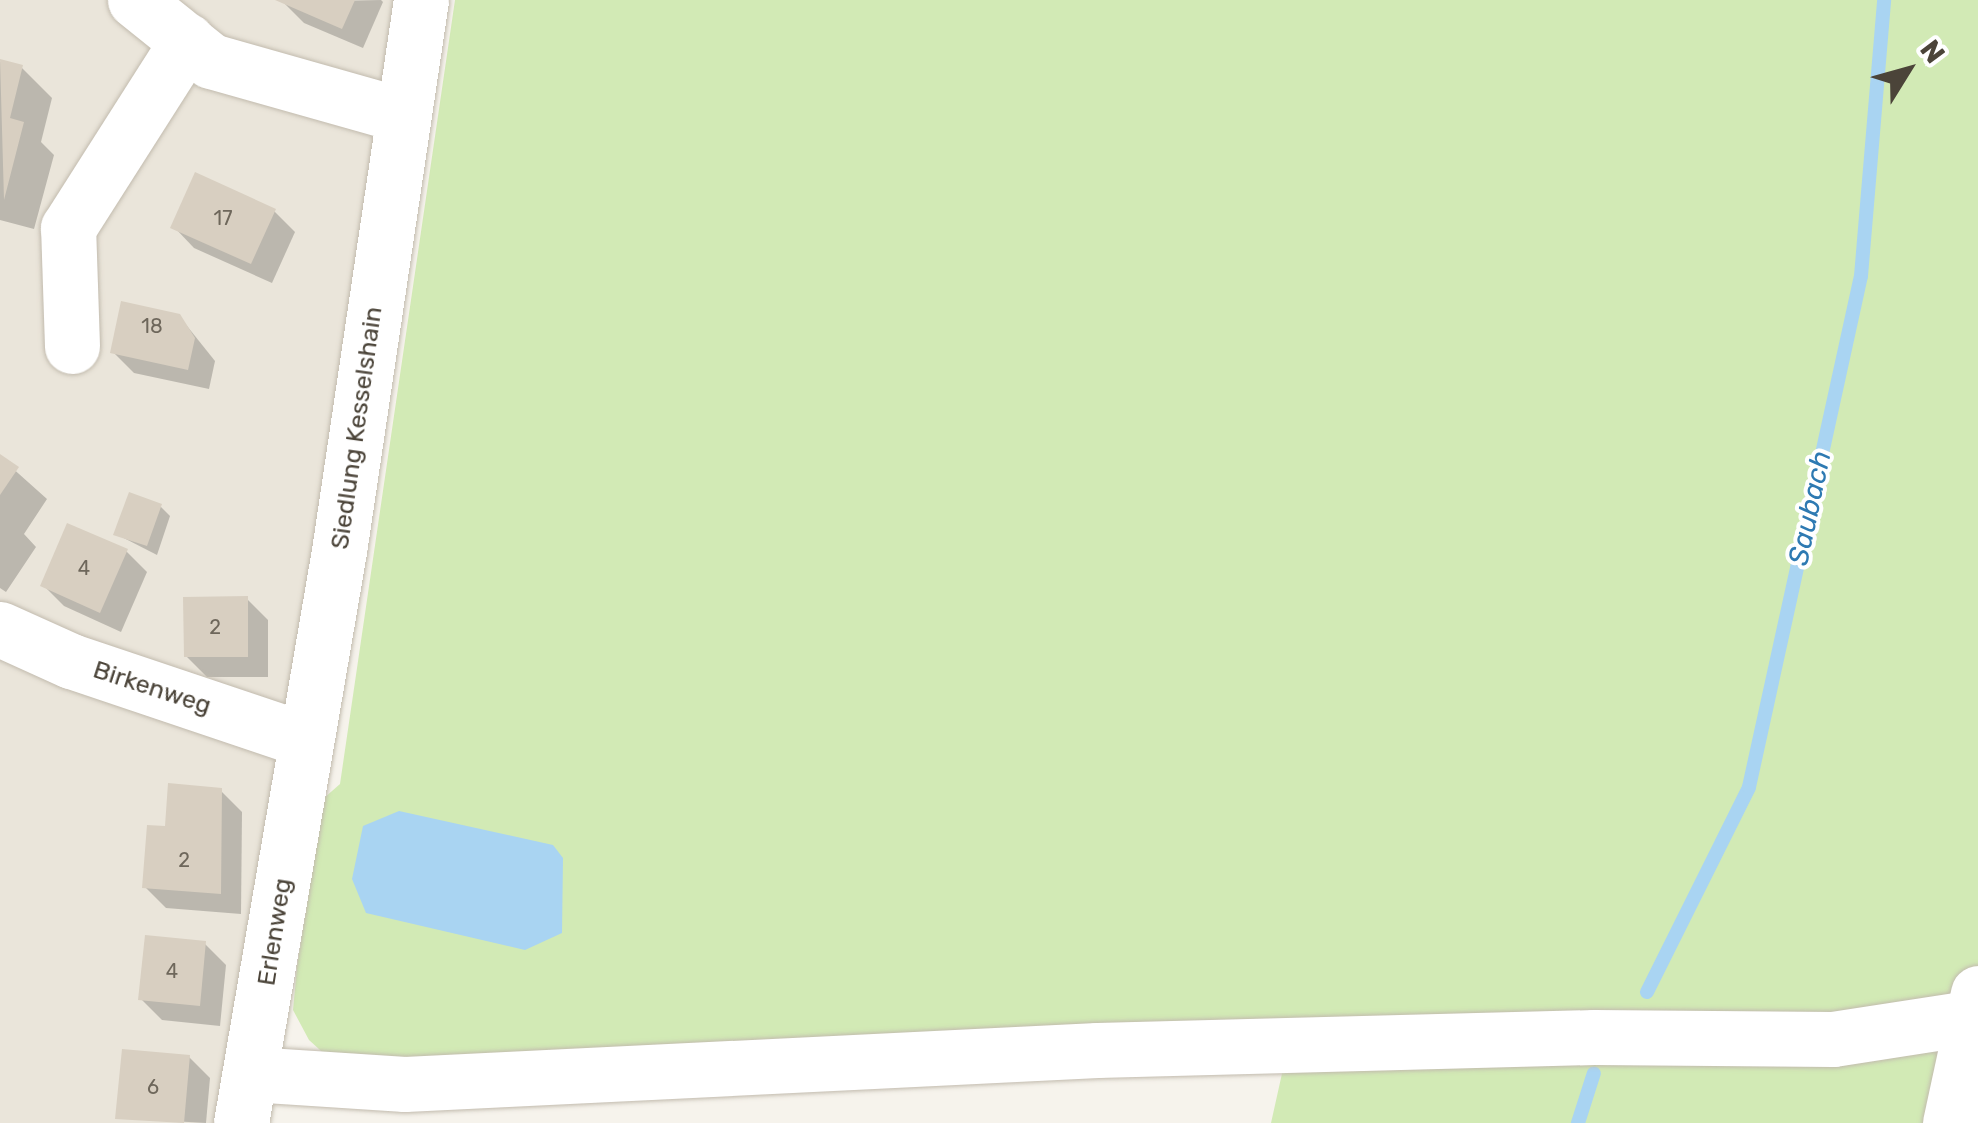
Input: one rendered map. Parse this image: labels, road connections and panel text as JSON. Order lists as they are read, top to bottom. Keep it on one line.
{"streets":{"street":["Siedlung Kesselshain","Birkenweg","Erlenweg"]},"crossings":[["Siedlung Kesselshain","Birkenweg"],["Siedlung Kesselshain","Erlenweg"],["Birkenweg","Erlenweg"]],"water":["Saubach"],"house_numbers":["17","18","4","2","2","4","6"],"north":"top right"}
